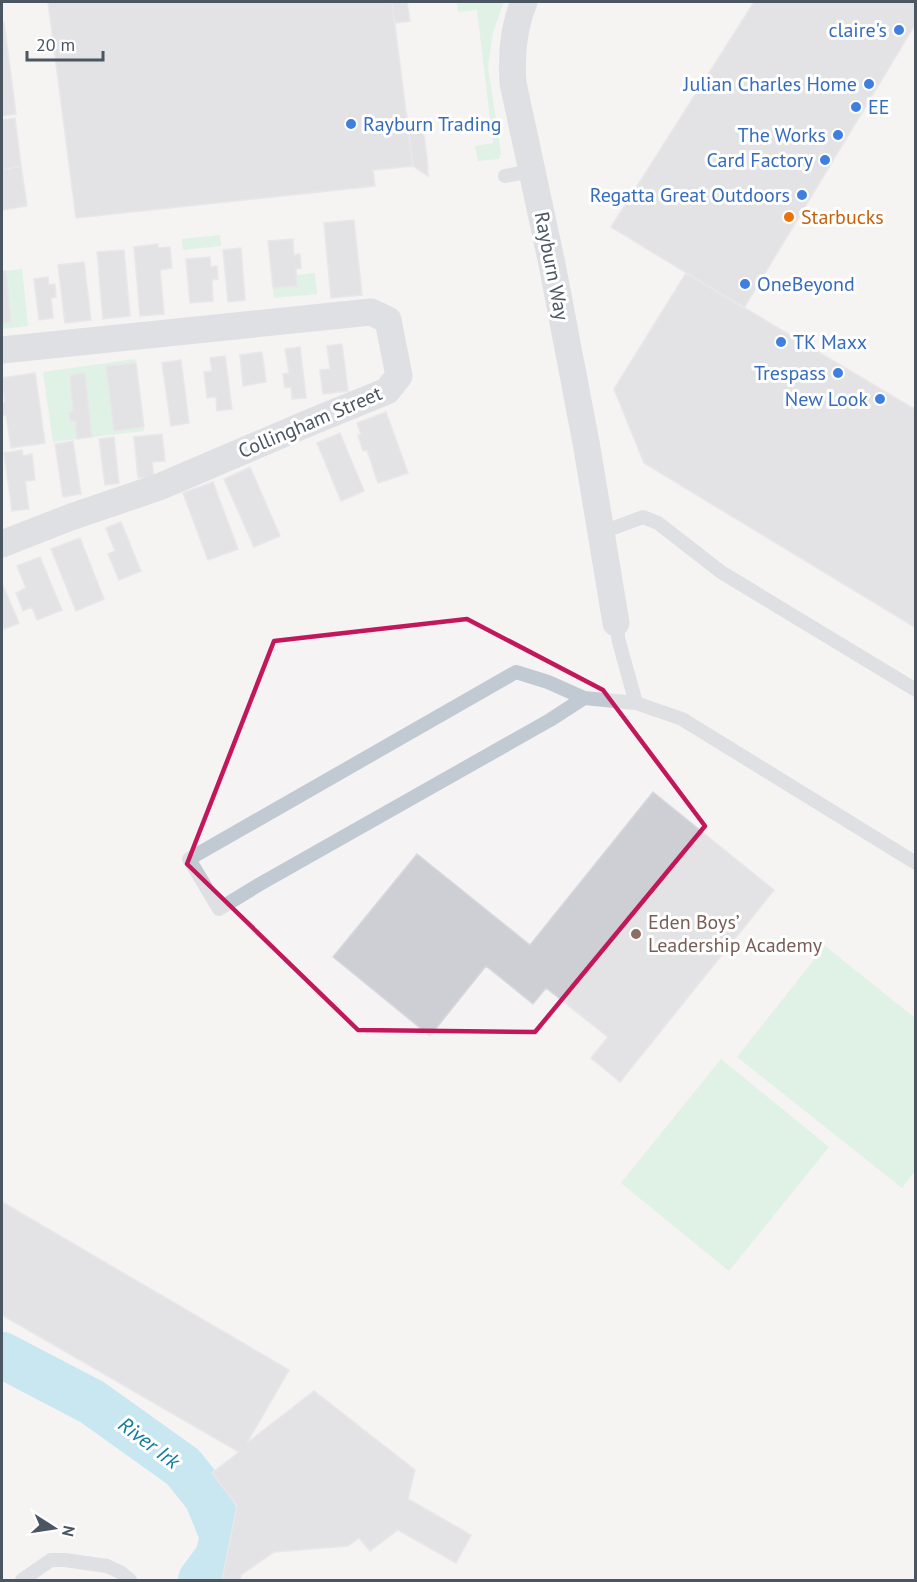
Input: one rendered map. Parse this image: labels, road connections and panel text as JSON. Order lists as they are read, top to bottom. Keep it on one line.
{"streets":{"street":["Rayburn Way","Collingham Street"]},"water":["River Irk"],"places":["claire's","Julian Charles Home","EE","Rayburn Trading","The Works","Card Factory","Regatta Great Outdoors","Starbucks","OneBeyond","TK Maxx","Trespass","New Look","Eden Boys’ Leadership Academy"],"scale_bar":"20 m","north":"right"}
